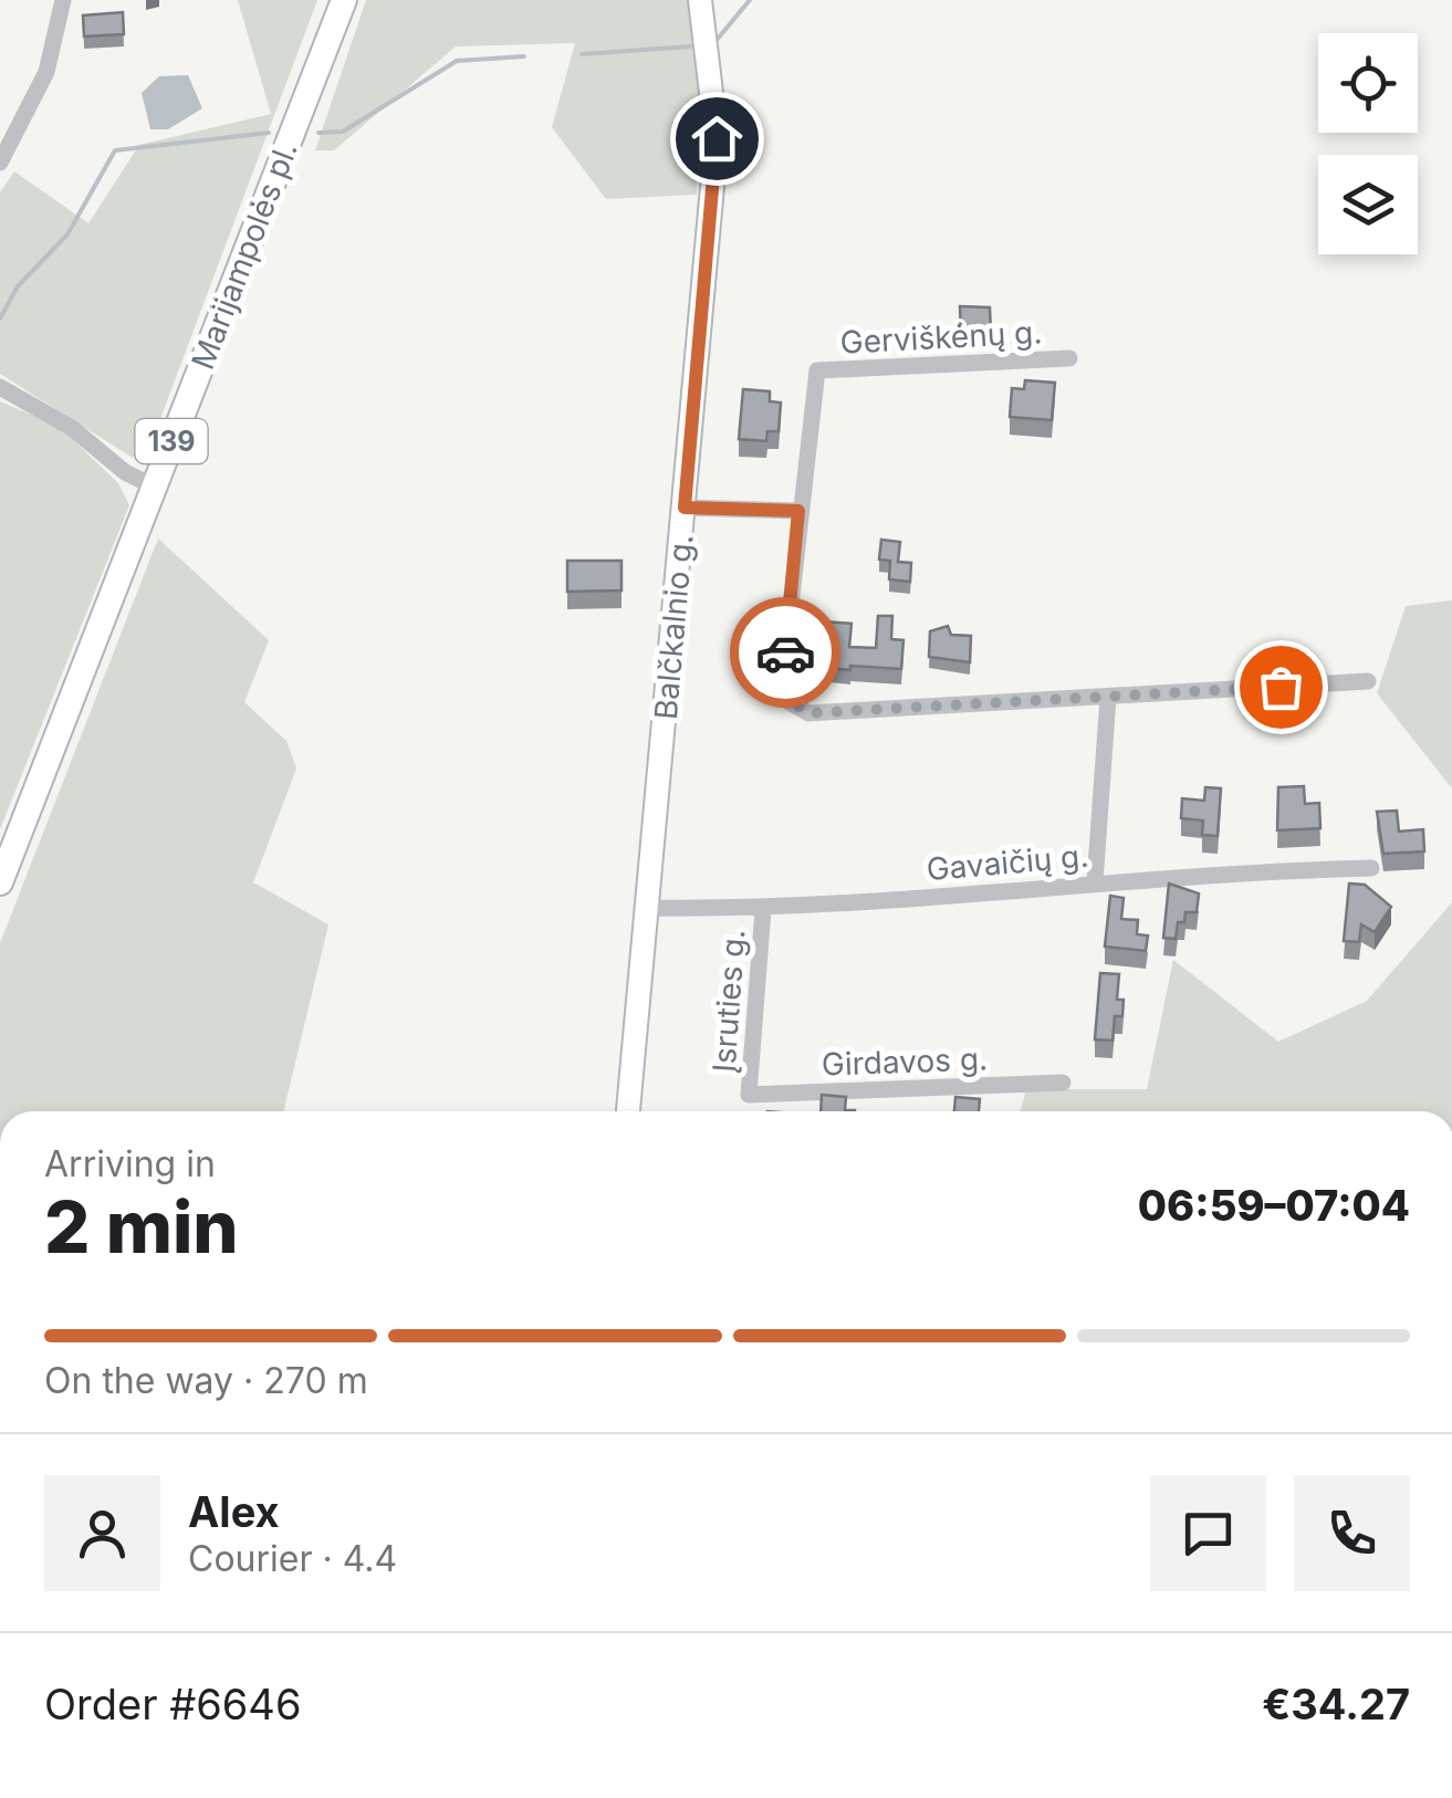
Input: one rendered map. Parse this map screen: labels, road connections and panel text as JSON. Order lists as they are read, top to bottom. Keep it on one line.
{"streets":{"main road":["Marijampolės pl.","139"],"street":["Gerviškėnų g.","Balčkalnio g.","Gavaičių g.","Įsruties g.","Girdavos g."]},"crossings":[["Balčkalnio g.","Gavaičių g."],["Gavaičių g.","Įsruties g."],["Įsruties g.","Girdavos g."]],"page":{"heading":["2 min","Arriving in","06:59–07:04"],"panel":["Alex","Courier · 4.4","Order #6646","€34.27"],"bar":"On the way · 270 m"}}
